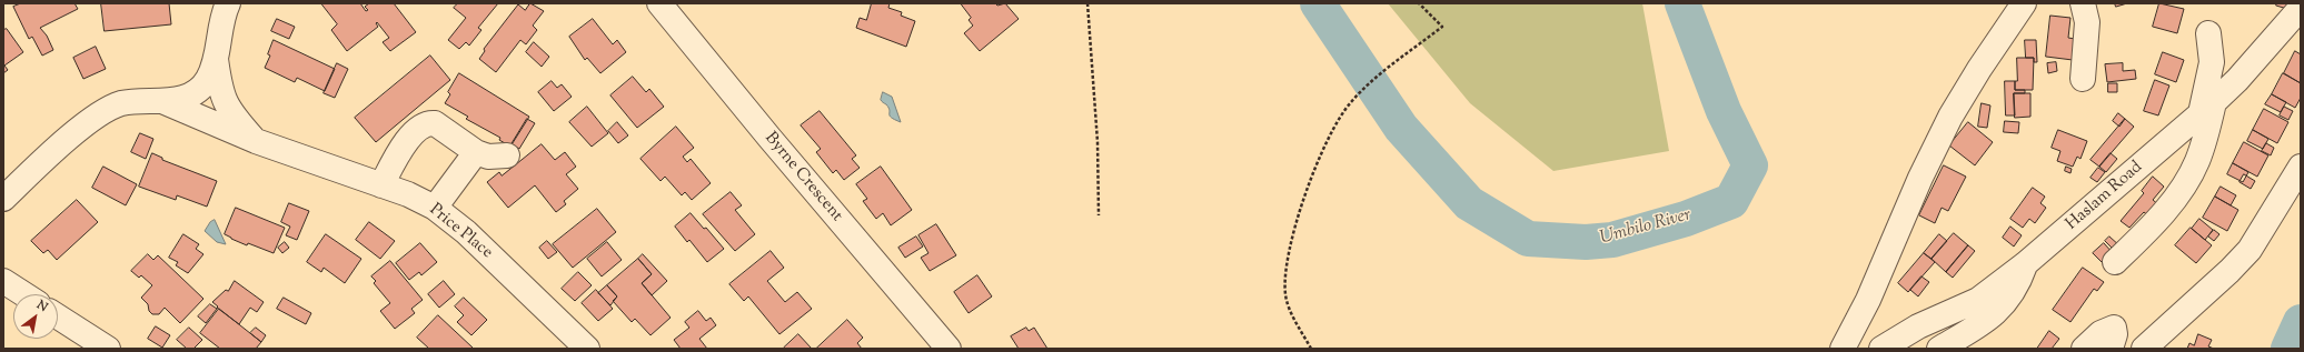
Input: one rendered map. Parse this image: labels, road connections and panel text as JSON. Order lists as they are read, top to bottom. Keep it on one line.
{"streets":{"street":["Byrne Crescent","Haslam Road","Price Place"]},"water":["Umbilo River"],"north":"top right"}
